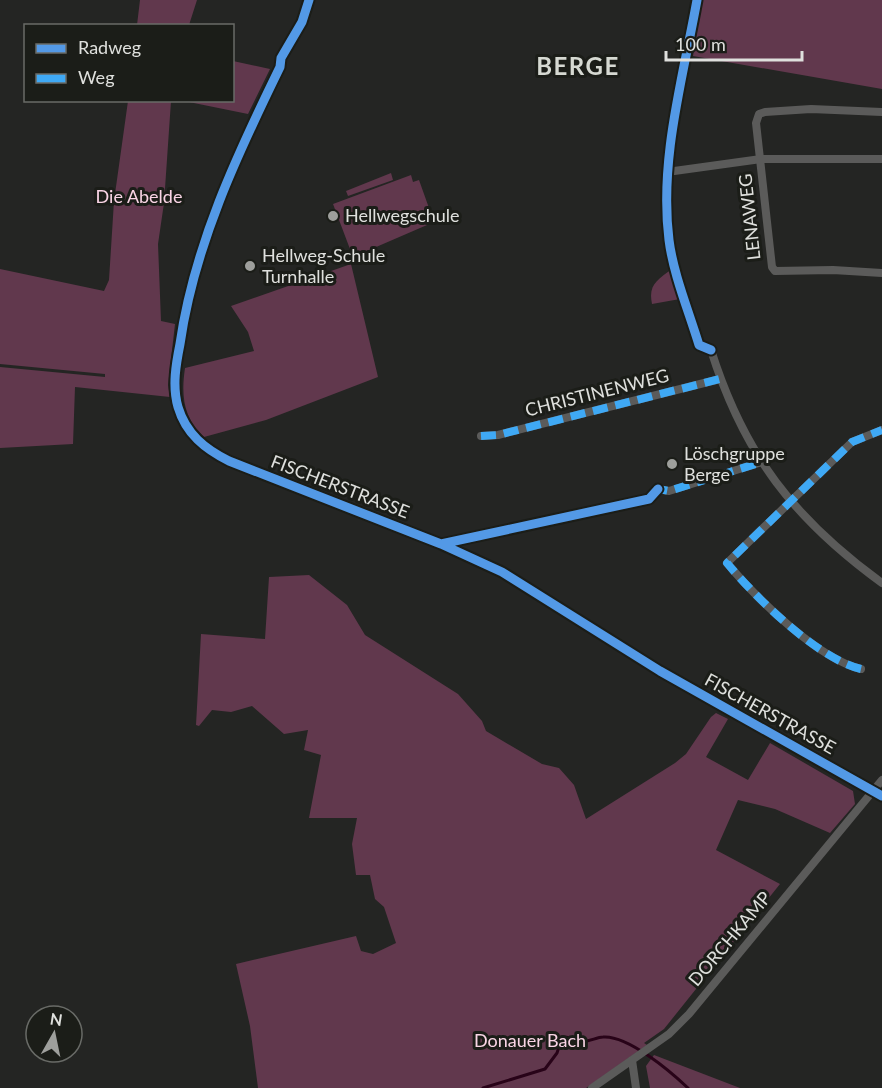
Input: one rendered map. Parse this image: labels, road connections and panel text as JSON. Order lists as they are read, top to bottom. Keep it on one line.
{"streets":{"street":["LENAWEG","CHRISTINENWEG","FISCHERSTRASSE","DORCHKAMP"]},"crossings":[["FISCHERSTRASSE","DORCHKAMP"]],"districts":["BERGE"],"parks":["Die Abelde","Donauer Bach"],"places":["Hellwegschule","Hellweg-Schule Turnhalle","Löschgruppe Berge"],"legend":["Radweg","Weg"],"scale_bar":"100 m","north":"top"}
